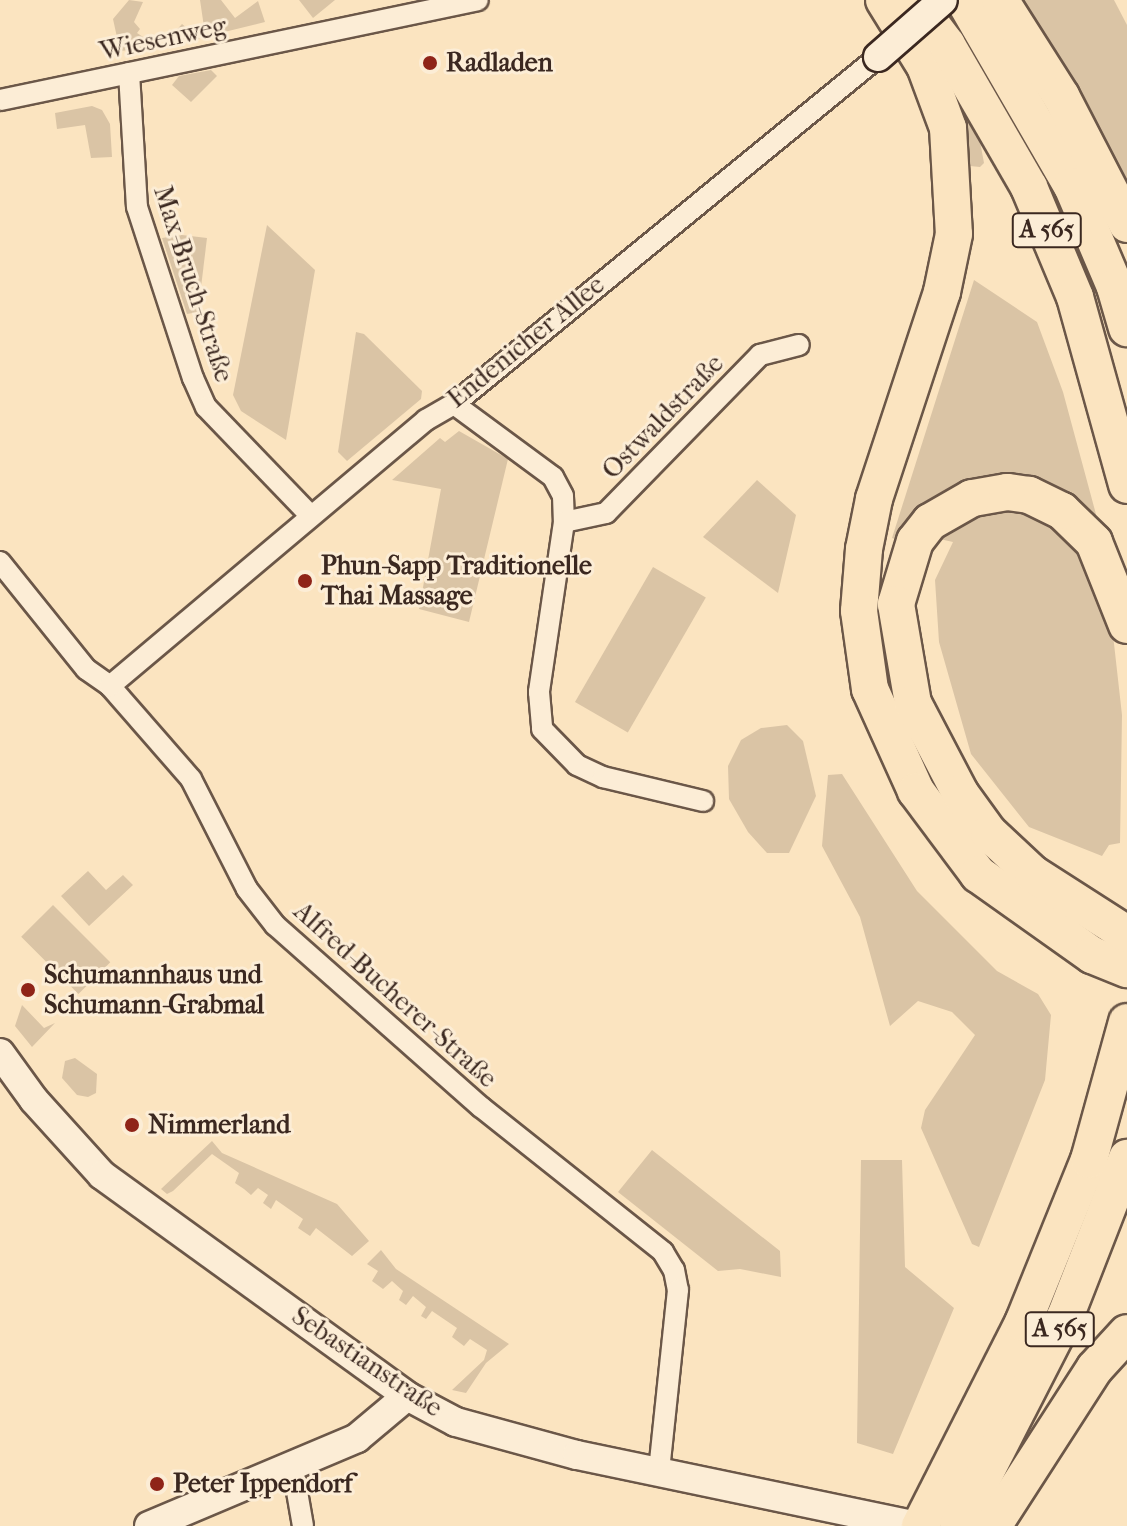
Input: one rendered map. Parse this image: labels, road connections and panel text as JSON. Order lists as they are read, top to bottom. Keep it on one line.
{"streets":{"highway":["A 565"],"street":["Wiesenweg","Max-Bruch-Straße","Endenicher Allee","Ostwaldstraße","Alfred-Bucherer-Straße","Sebastianstraße"]},"crossings":[["Wiesenweg","Max-Bruch-Straße"],["A 565","Sebastianstraße"],["Max-Bruch-Straße","Endenicher Allee"],["Endenicher Allee","Alfred-Bucherer-Straße"],["Alfred-Bucherer-Straße","Sebastianstraße"]],"places":["Radladen","Phun-Sapp Traditionelle Thai Massage","Schumannhaus und Schumann-Grabmal","Nimmerland","Peter Ippendorf"]}
